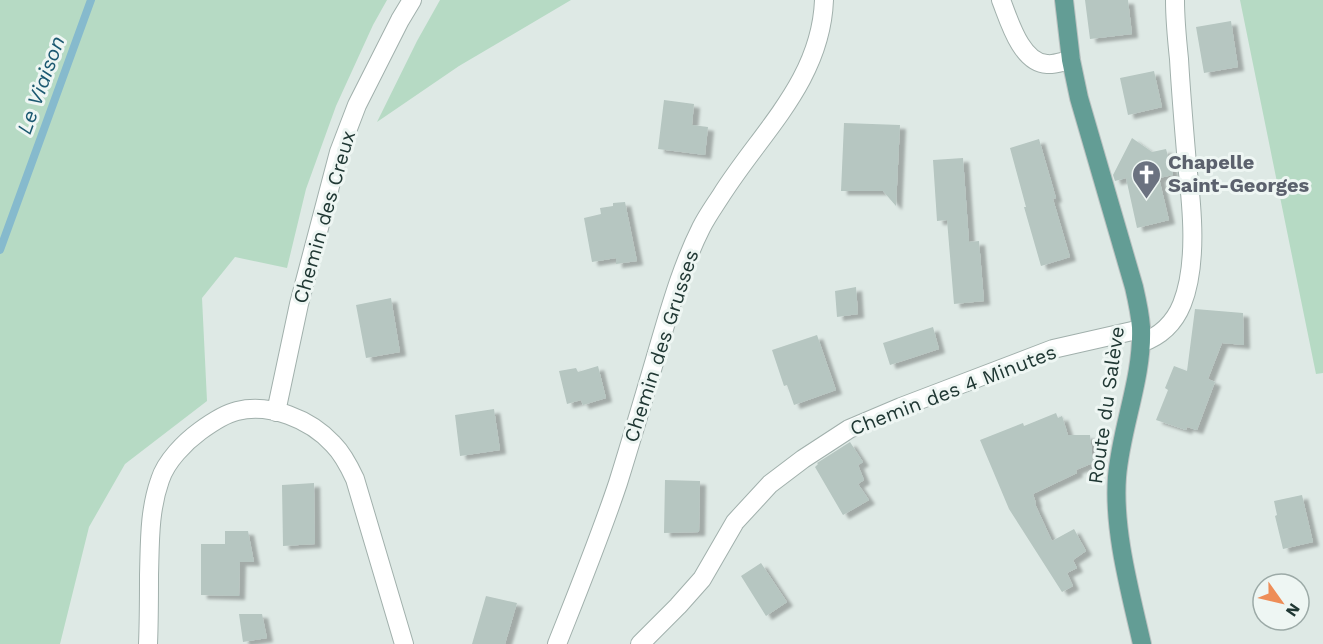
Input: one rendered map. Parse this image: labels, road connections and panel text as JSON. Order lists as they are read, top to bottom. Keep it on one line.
{"streets":{"main road":["Route du Salève"],"street":["Chemin des Creux","Chemin des Grusses","Chemin des 4 Minutes"]},"crossings":[["Chemin des 4 Minutes","Route du Salève"]],"water":["Le Viaison"],"places":{"church":["Chapelle Saint-Georges"]},"north":"bottom right"}
